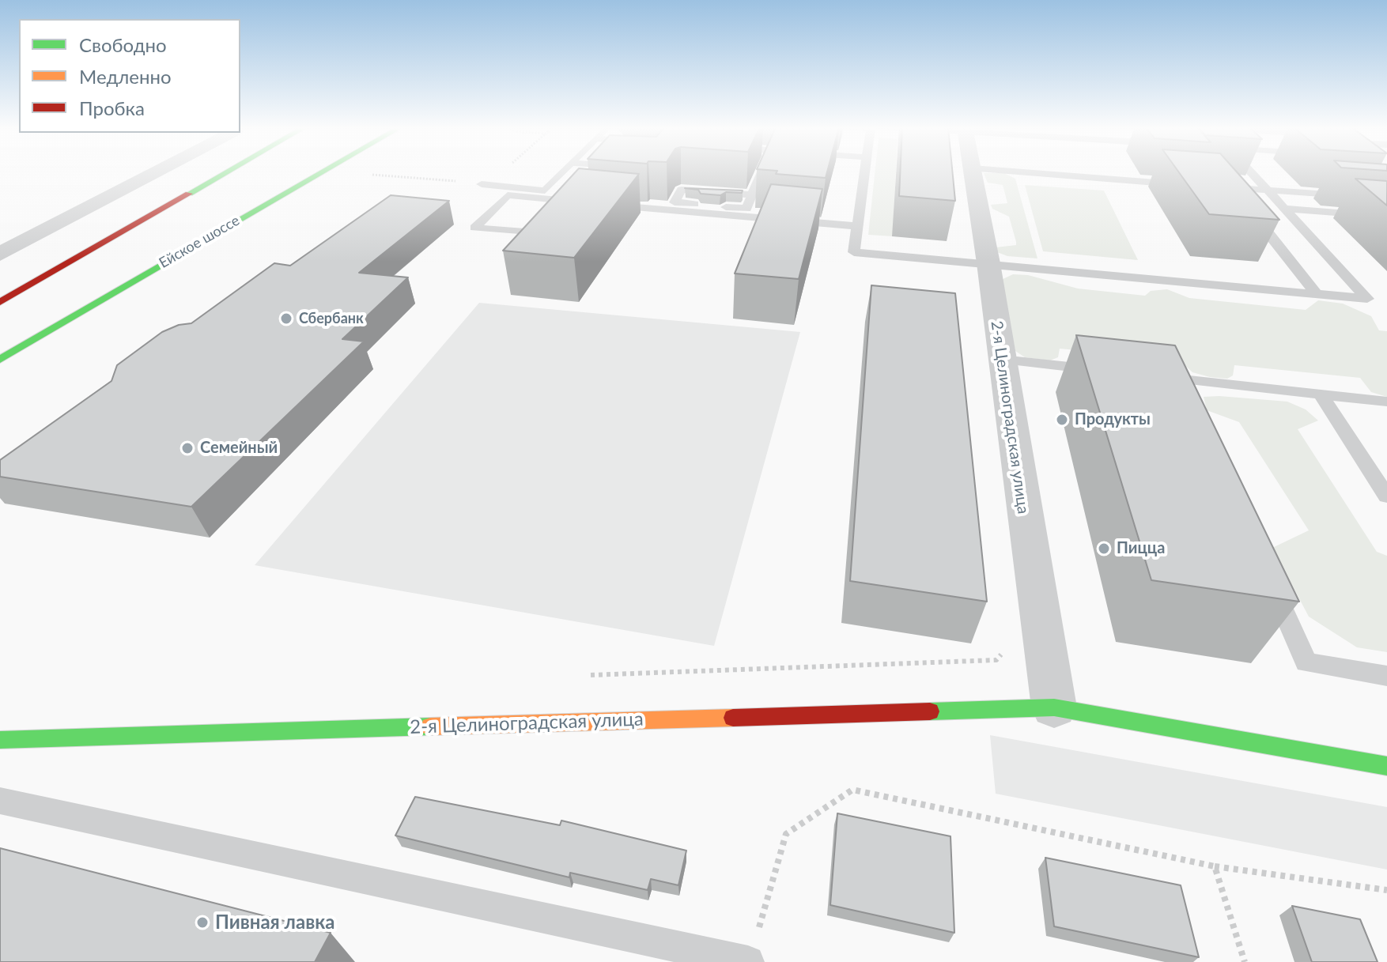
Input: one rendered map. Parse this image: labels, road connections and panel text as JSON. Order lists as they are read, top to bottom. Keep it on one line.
{"streets":{"main road":["Ейское шоссе","2-я Целиноградская улица"]},"places":["Сбербанк","Продукты","Семейный","Пицца","Пивная лавка"],"legend":["Свободно","Медленно","Пробка"]}
